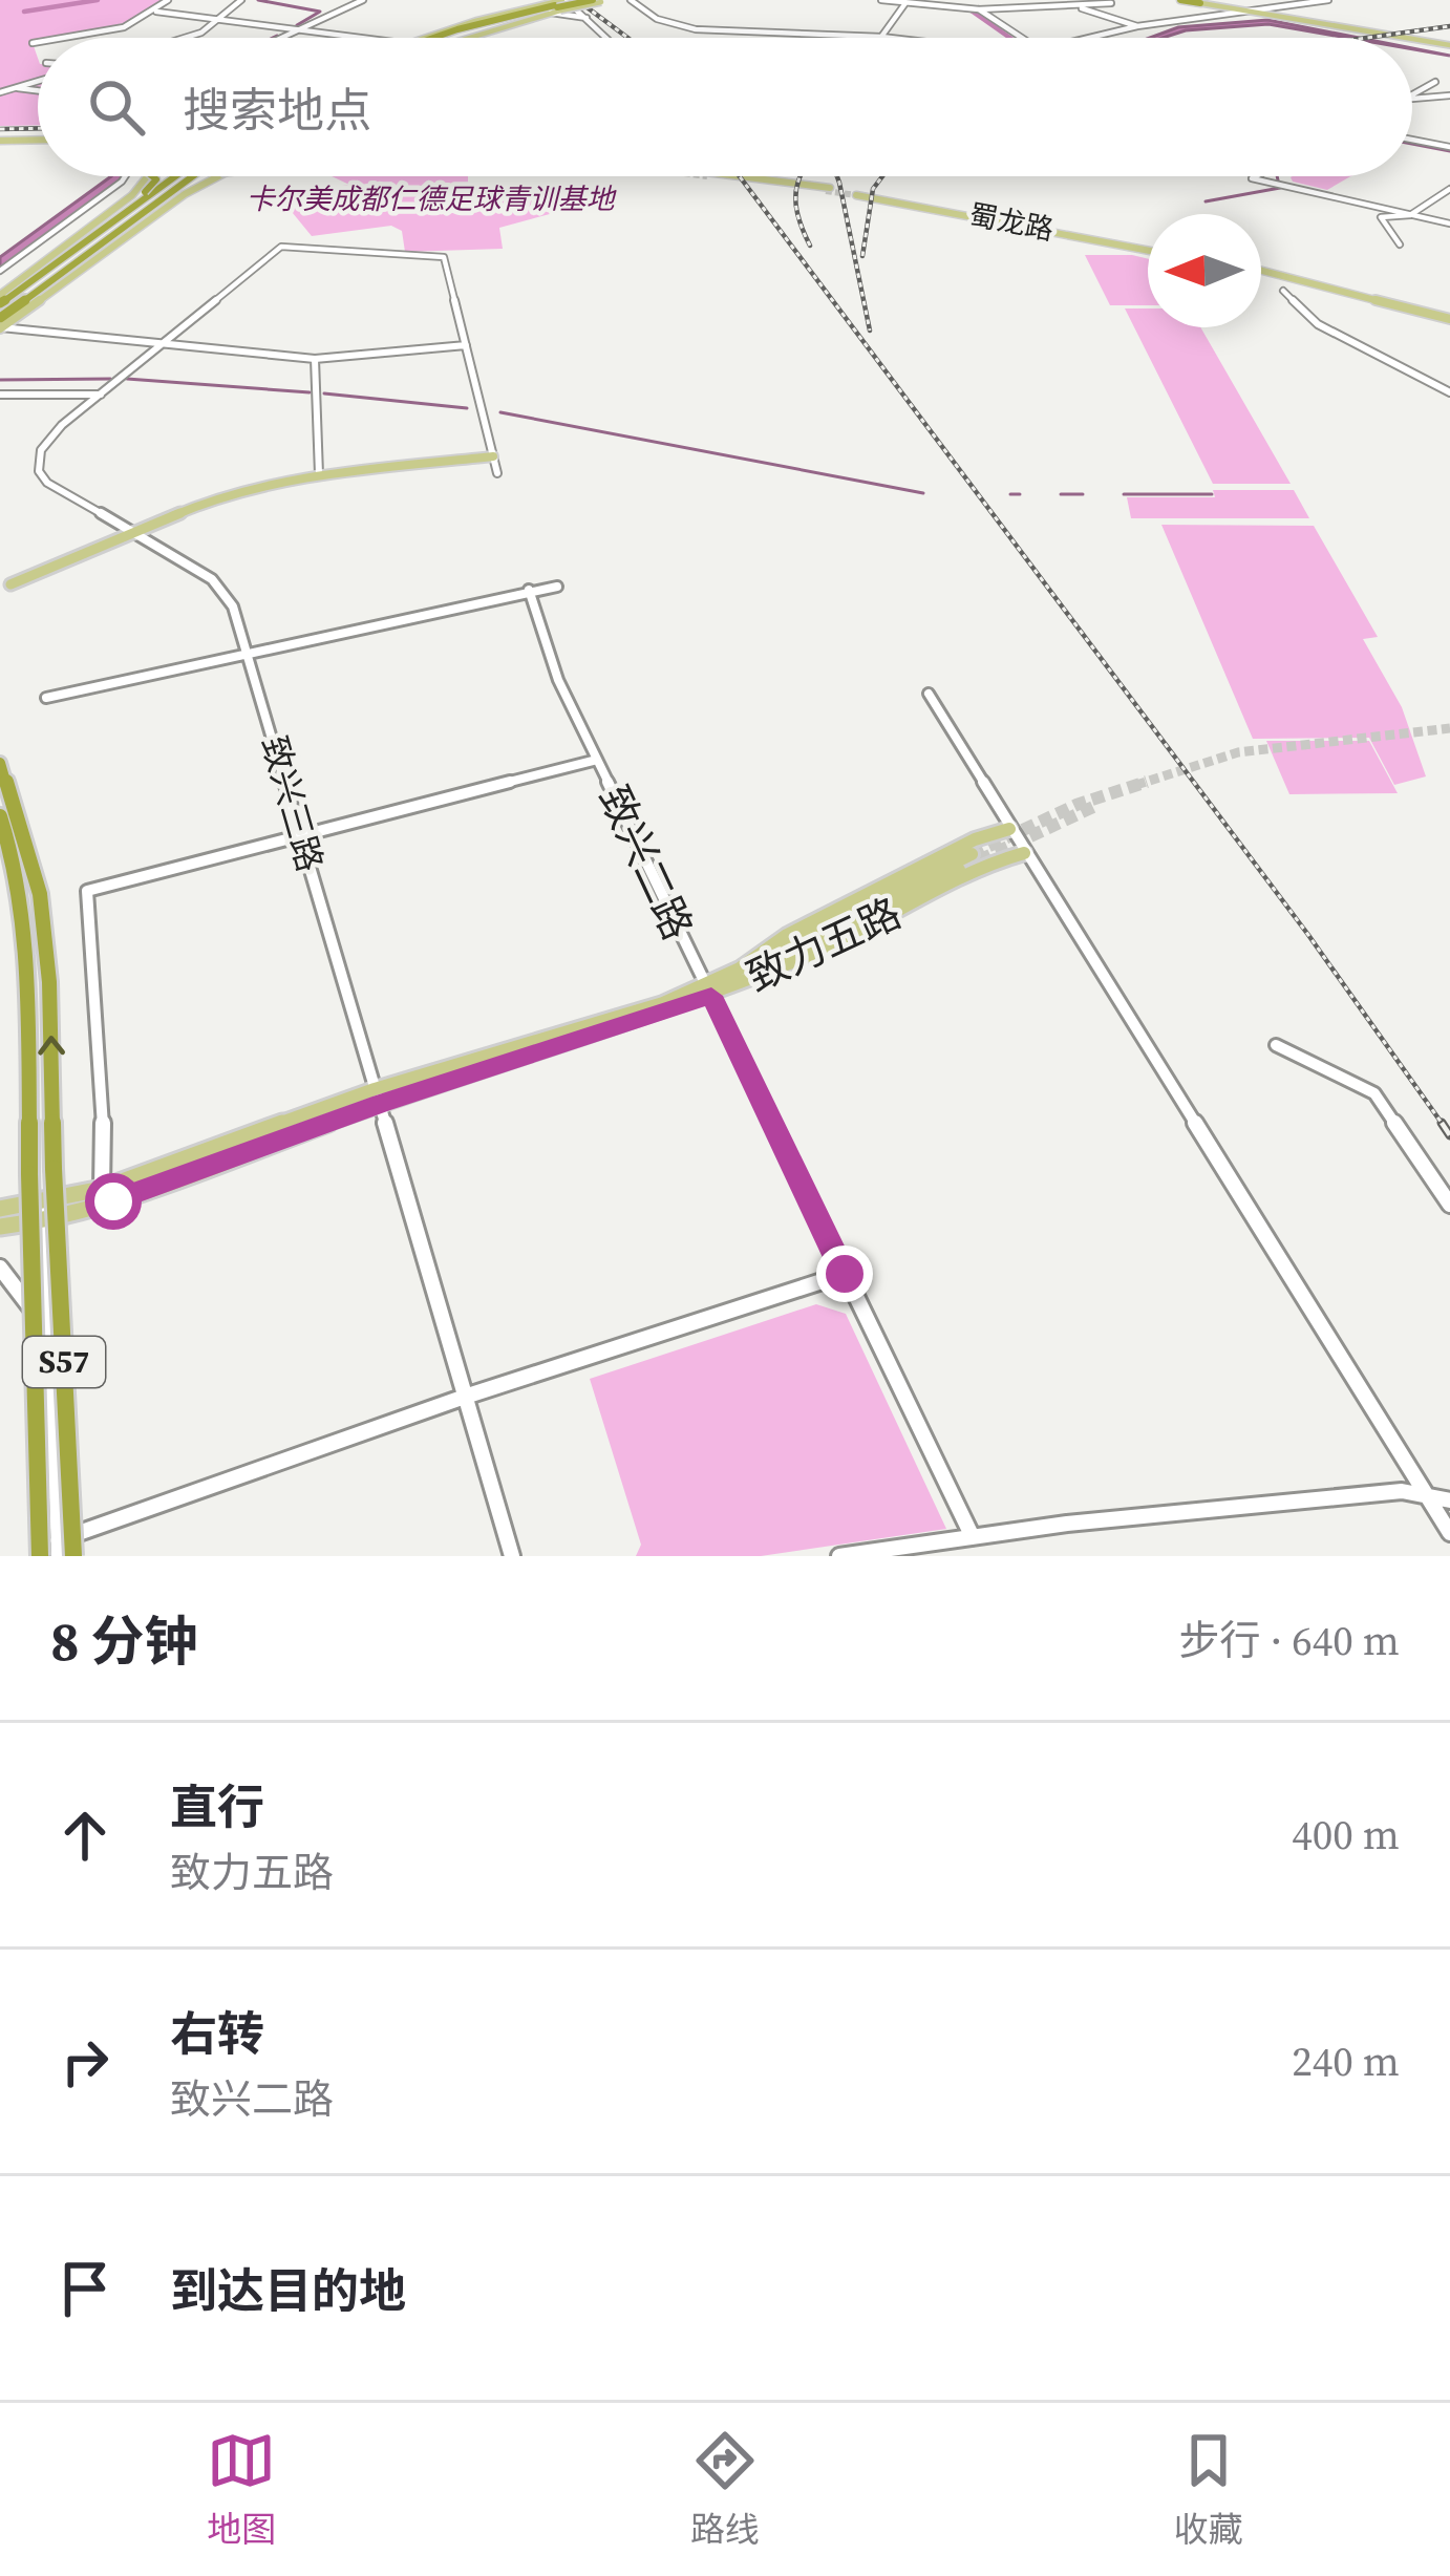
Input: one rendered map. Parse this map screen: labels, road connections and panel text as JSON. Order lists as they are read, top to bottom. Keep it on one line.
{"streets":{"highway":["S57"],"main road":["蜀龙路","致力五路"],"street":["致兴三路","致兴二路"]},"crossings":[["致兴三路","致力五路"],["致兴二路","致力五路"]],"parks":["卡尔美成都仁德足球青训基地"],"north":"left","page":{"search":"搜索地点","heading":["8 分钟","步行 · 640 m"],"list":[["直行","致力五路","400 m"],["右转","致兴二路","240 m"],"到达目的地"],"nav":["地图","路线","收藏"]}}
